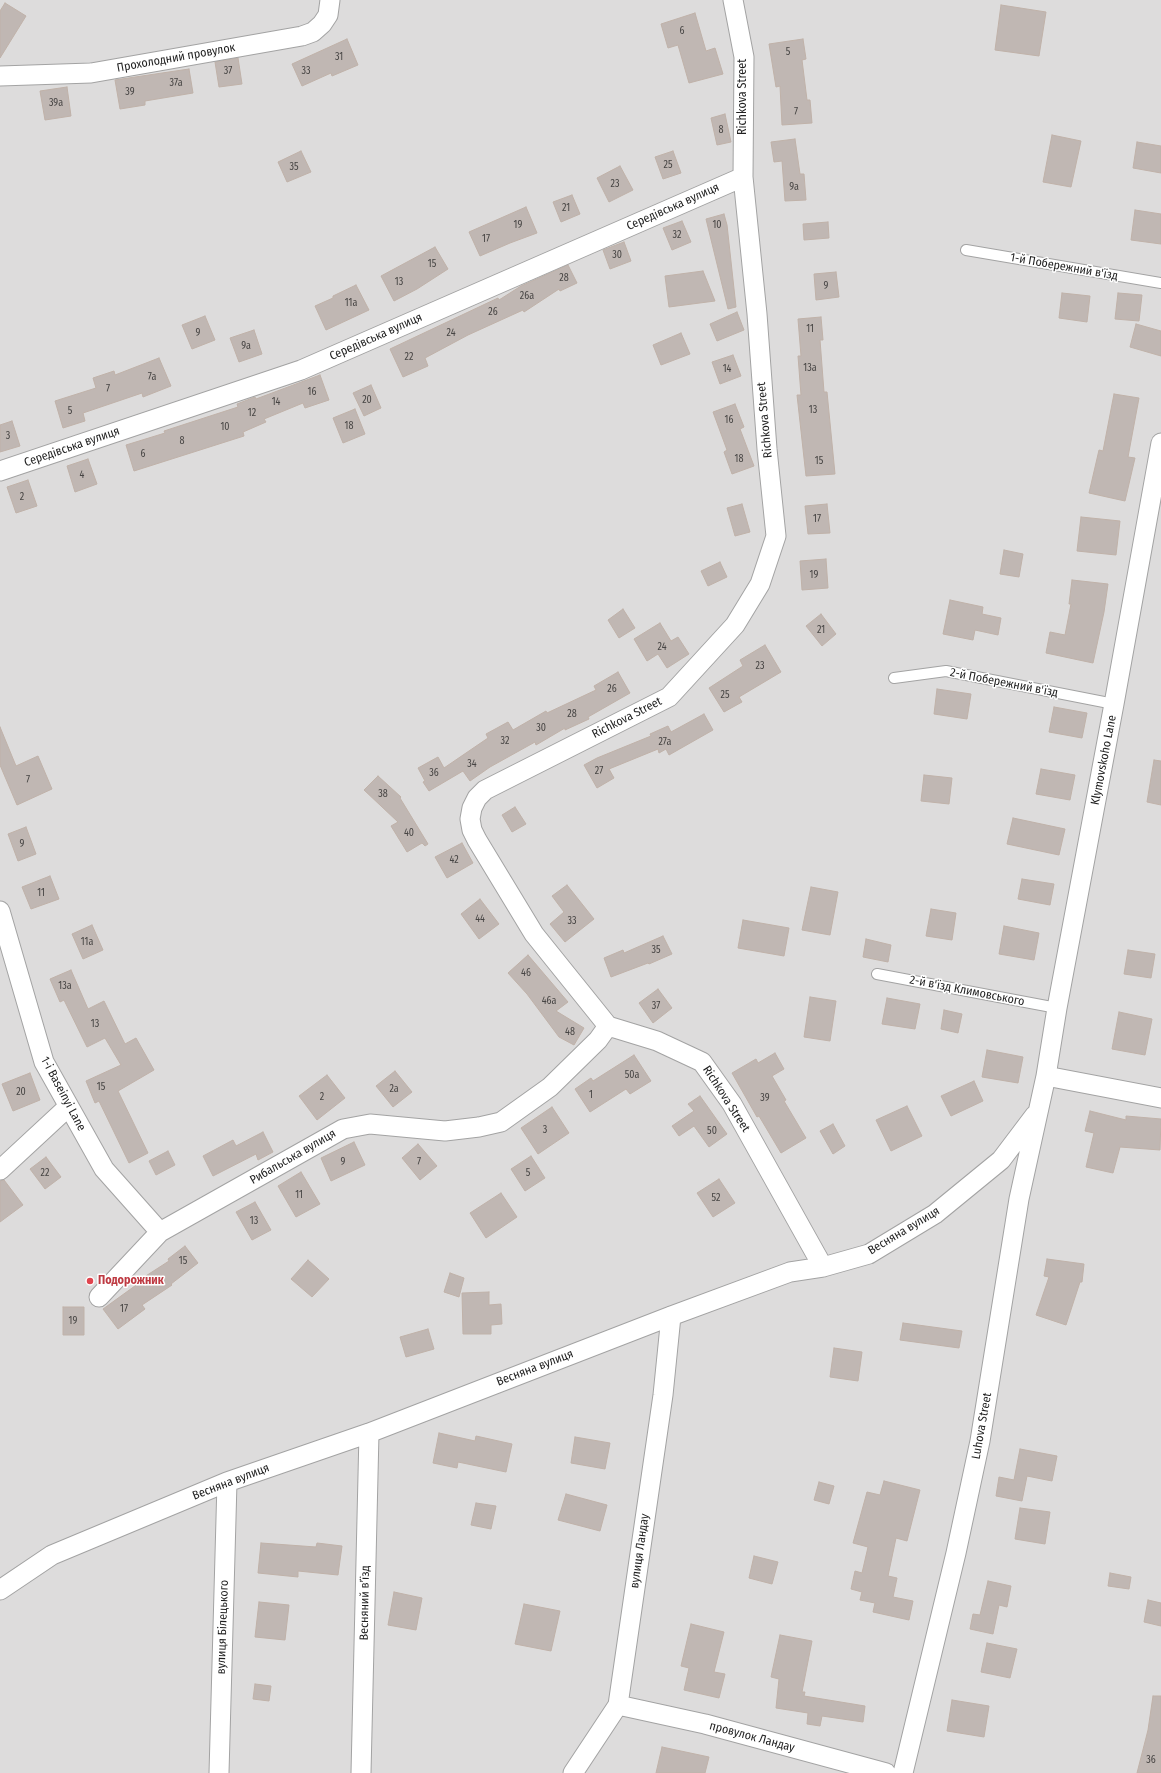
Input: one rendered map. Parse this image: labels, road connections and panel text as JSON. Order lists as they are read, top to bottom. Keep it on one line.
{"streets":{"street":["Прохолодний провулок","Richkova Street","Середівська вулиця","Klymovskoho Lane","1-i Baseinyi Lane","Рибальська вулиця","Весняна вулиця","Luhova Street","вулиця Ландау","Весняний вʼїзд","вулиця Білецького","провулок Ландау"],"lane":["1-й Побережний в'їзд","2-й Побережний в'їзд","2-й в'їзд Климовського"]},"crossings":[["Richkova Street","Середівська вулиця"],["Richkova Street","Рибальська вулиця"],["Richkova Street","Весняна вулиця"],["2-й Побережний в'їзд","Klymovskoho Lane"],["Klymovskoho Lane","2-й в'їзд Климовського"],["Klymovskoho Lane","Luhova Street"],["1-i Baseinyi Lane","Рибальська вулиця"],["Весняна вулиця","Luhova Street"],["Весняна вулиця","вулиця Ландау"],["Весняна вулиця","Весняний вʼїзд"],["Весняна вулиця","вулиця Білецького"],["вулиця Ландау","провулок Ландау"]],"places":["Подорожник"],"house_numbers":["6","5","31","37","33","37а","39","39а","7","8","25","35","23","9а","21","19","10","32","17","30","15","28","13","9","26а","11а","26","11","9","24","9а","22","13а","14","7а","7","16","20","14","13","5","12","16","18","10","3","8","6","18","15","4","2","17","19","21","24","23","26","25","28","30","32","27а","34","27","36","7","38","40","9","42","11","44","33","11а","35","46","13а","46а","37","13","48","50а","15","2а","20","1","2","39","3","50","9","7","22","5","11","52","13","15","17","19","36"]}
